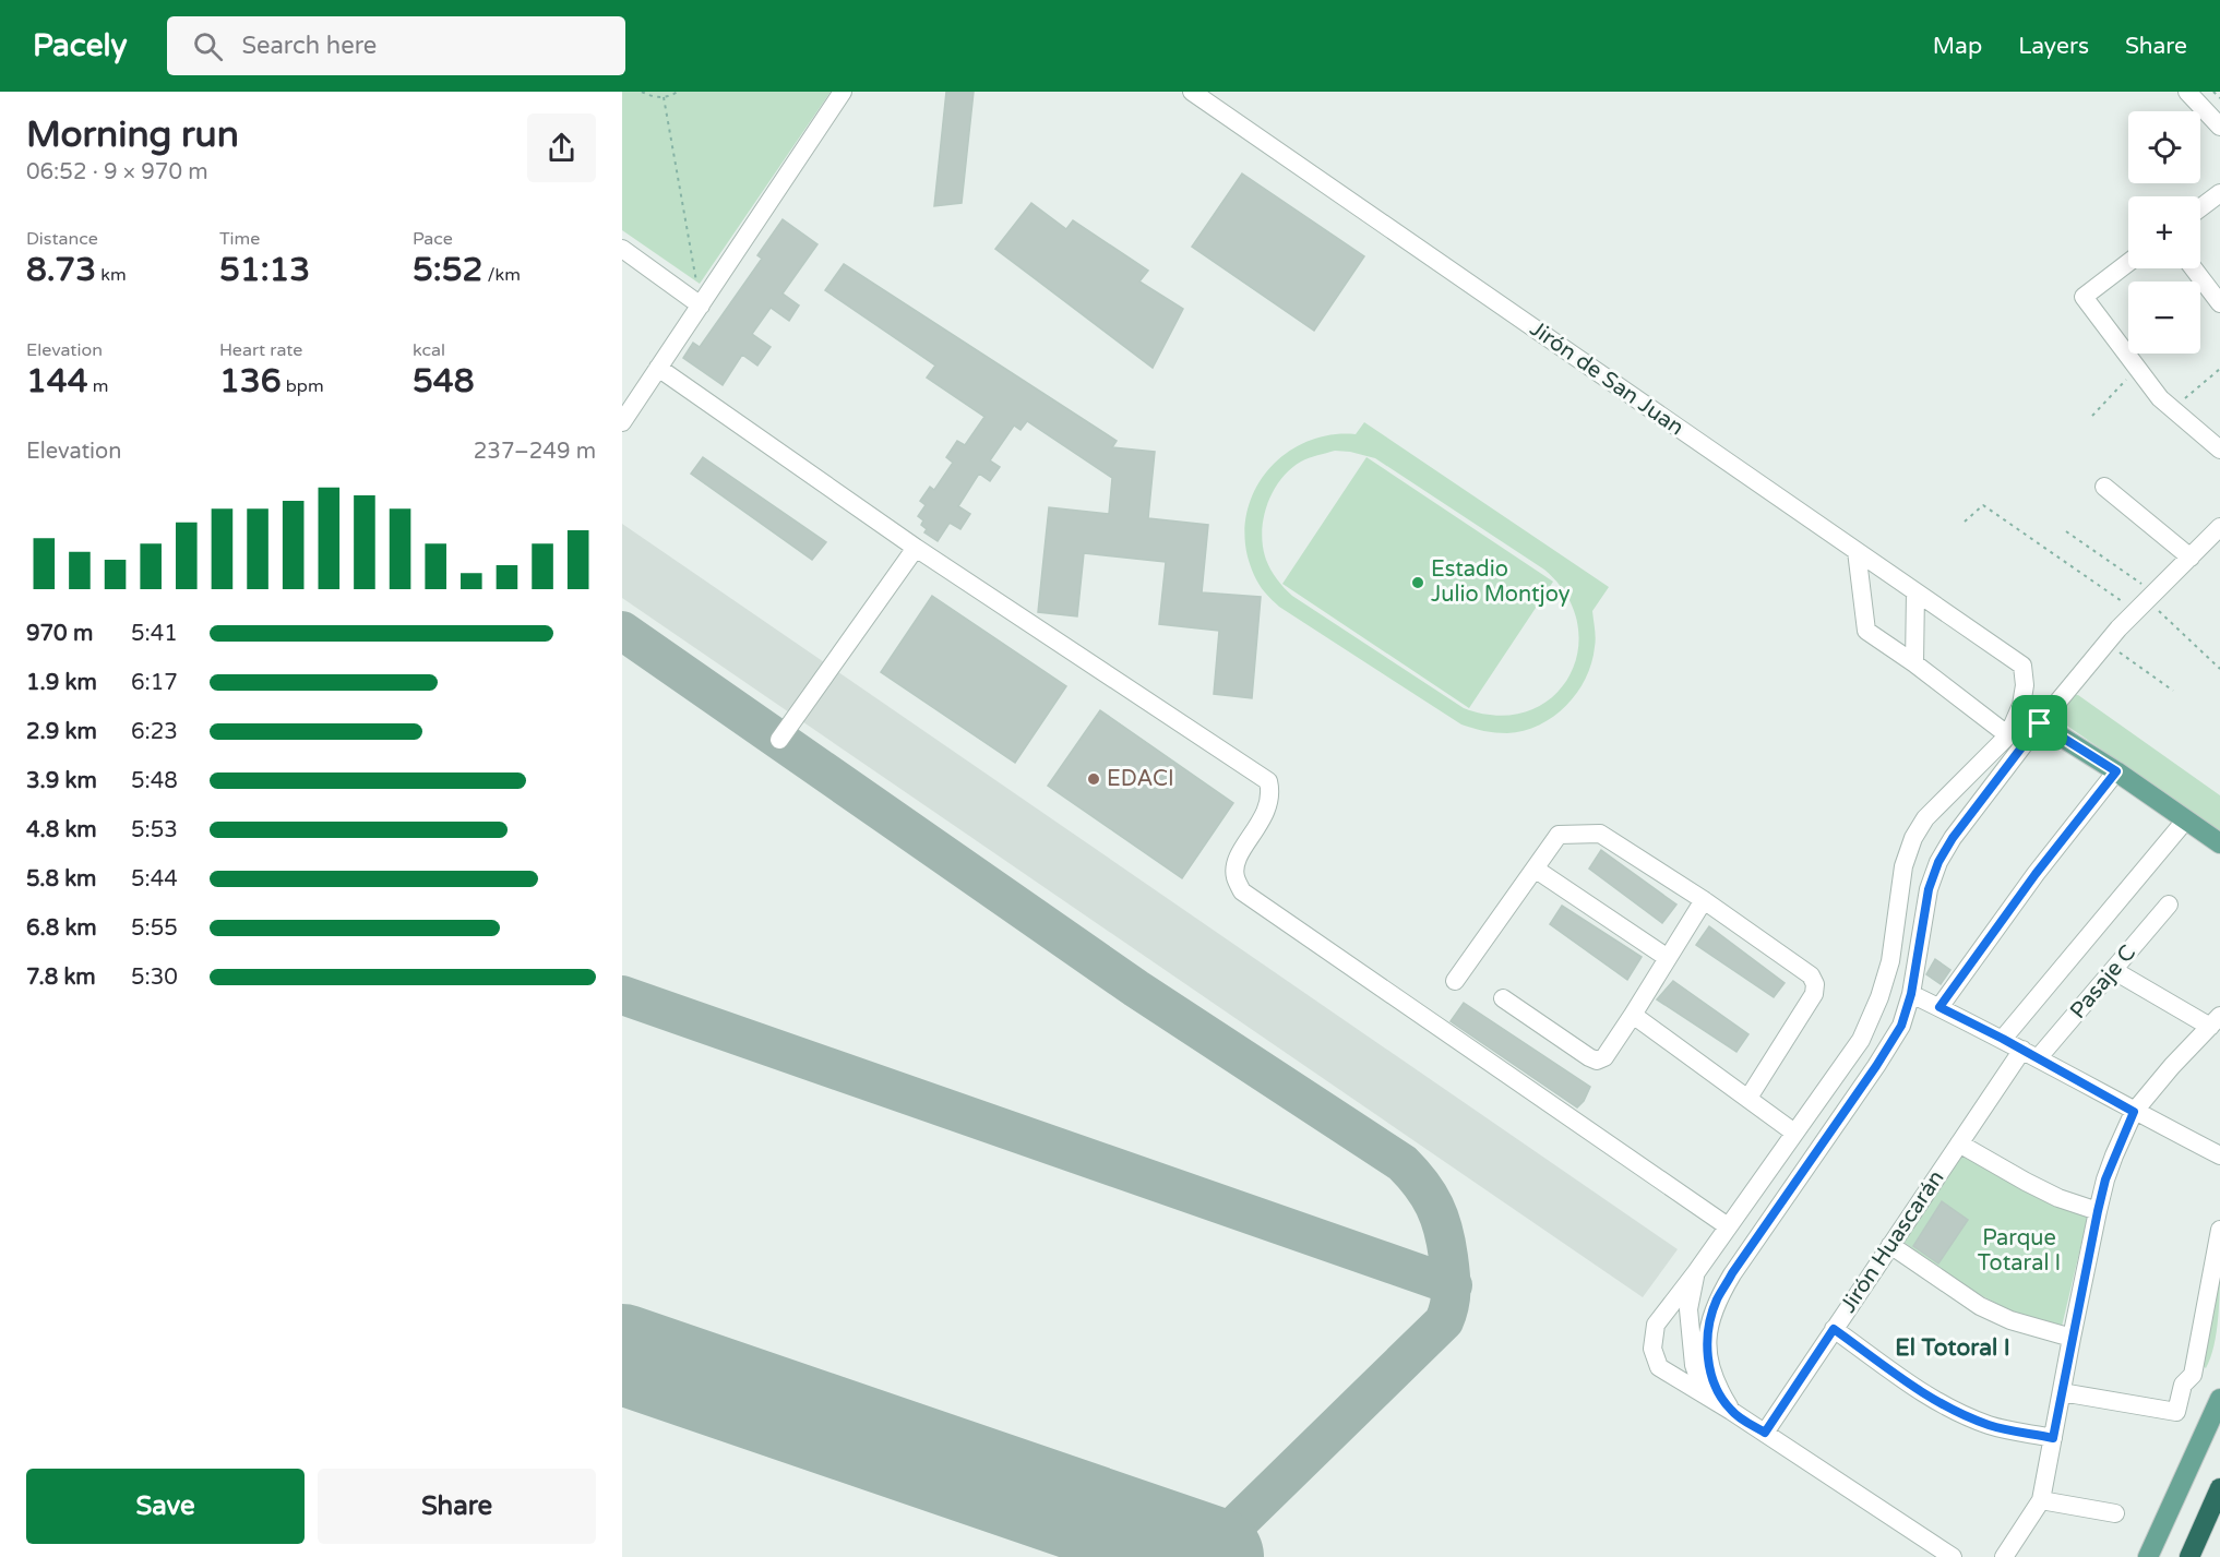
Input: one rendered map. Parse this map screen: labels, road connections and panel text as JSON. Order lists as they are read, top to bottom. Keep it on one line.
{"streets":{"street":["Jirón de San Juan","Pasaje C","Jirón Huascarán"]},"crossings":[["Pasaje C","Jirón Huascarán"]],"districts":["El Totoral I"],"parks":["Parque Totaral I"],"places":["Estadio Julio Montjoy","EDACI"],"page":{"header":"Pacely","search":"Search here","nav":["Map","Layers","Share"],"heading":["Morning run","06:52 · 9 × 970 m"],"map_buttons":["+","−"],"stats":[["Distance","8.73 km"],["Time","51:13"],["Pace","5:52 /km"],["Elevation","144 m"],["Heart rate","136 bpm"],["kcal","548"]],"chart":["Elevation","237–249 m"],"list":[{"name":"970 m","note":"5:41"},{"name":"1.9 km","note":"6:17"},{"name":"2.9 km","note":"6:23"},{"name":"3.9 km","note":"5:48"},{"name":"4.8 km","note":"5:53"},{"name":"5.8 km","note":"5:44"},{"name":"6.8 km","note":"5:55"},{"name":"7.8 km","note":"5:30"}],"buttons":["Save","Share"]}}
